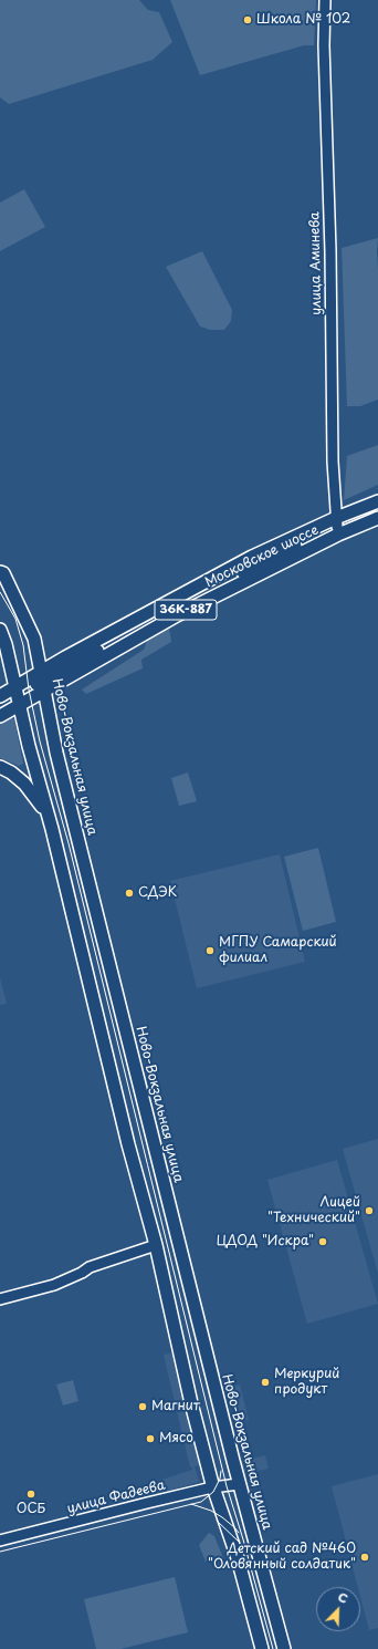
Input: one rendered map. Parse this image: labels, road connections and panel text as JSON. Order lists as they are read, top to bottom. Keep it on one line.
{"streets":{"main road":["Московское шоссе","36К-887","Ново-Вокзальная улица"],"street":["улица Аминева","улица Фадеева"]},"crossings":[["улица Аминева","Московское шоссе"],["Московское шоссе","Ново-Вокзальная улица"],["Ново-Вокзальная улица","улица Фадеева"]],"places":["Школа № 102","СДЭК","МГПУ Самарский филиал","Лицей \"Технический\"","ЦДОД \"Искра\"","Меркурий продукт","Магнит","Мясо","ОСБ","Детский сад №460 \"Оловянный солдатик\""],"north":"top right"}
